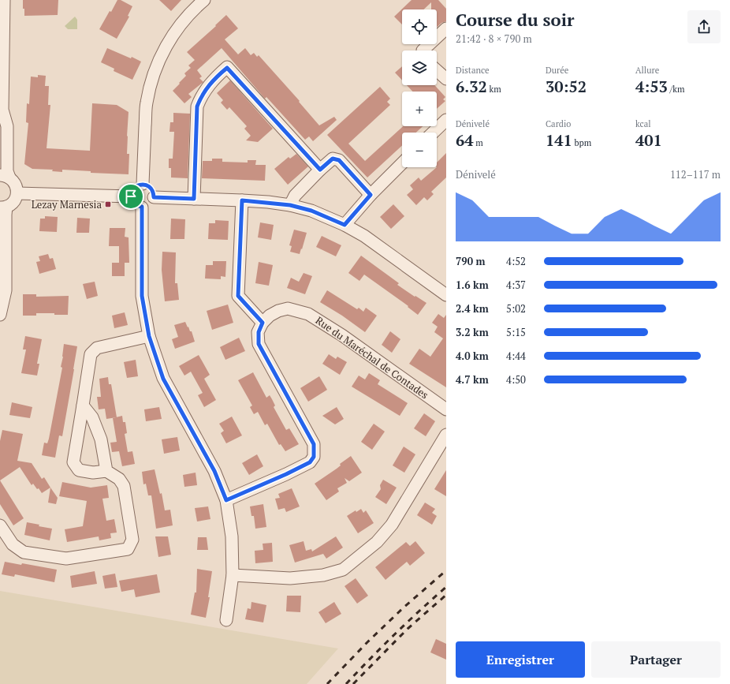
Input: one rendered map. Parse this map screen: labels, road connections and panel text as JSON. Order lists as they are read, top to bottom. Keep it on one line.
{"streets":{"street":["Rue du Maréchal de Contades"]},"places":{"transit":["Lezay Marnesia"]},"page":{"heading":["Course du soir","21:42 · 8 × 790 m"],"map_buttons":["+","−"],"stats":[["Distance","6.32 km"],["Durée","30:52"],["Allure","4:53 /km"],["Dénivelé","64 m"],["Cardio","141 bpm"],["kcal","401"]],"chart":["Dénivelé","112–117 m"],"list":[{"name":"790 m","note":"4:52"},{"name":"1.6 km","note":"4:37"},{"name":"2.4 km","note":"5:02"},{"name":"3.2 km","note":"5:15"},{"name":"4.0 km","note":"4:44"},{"name":"4.7 km","note":"4:50"}],"buttons":["Enregistrer","Partager"]}}
